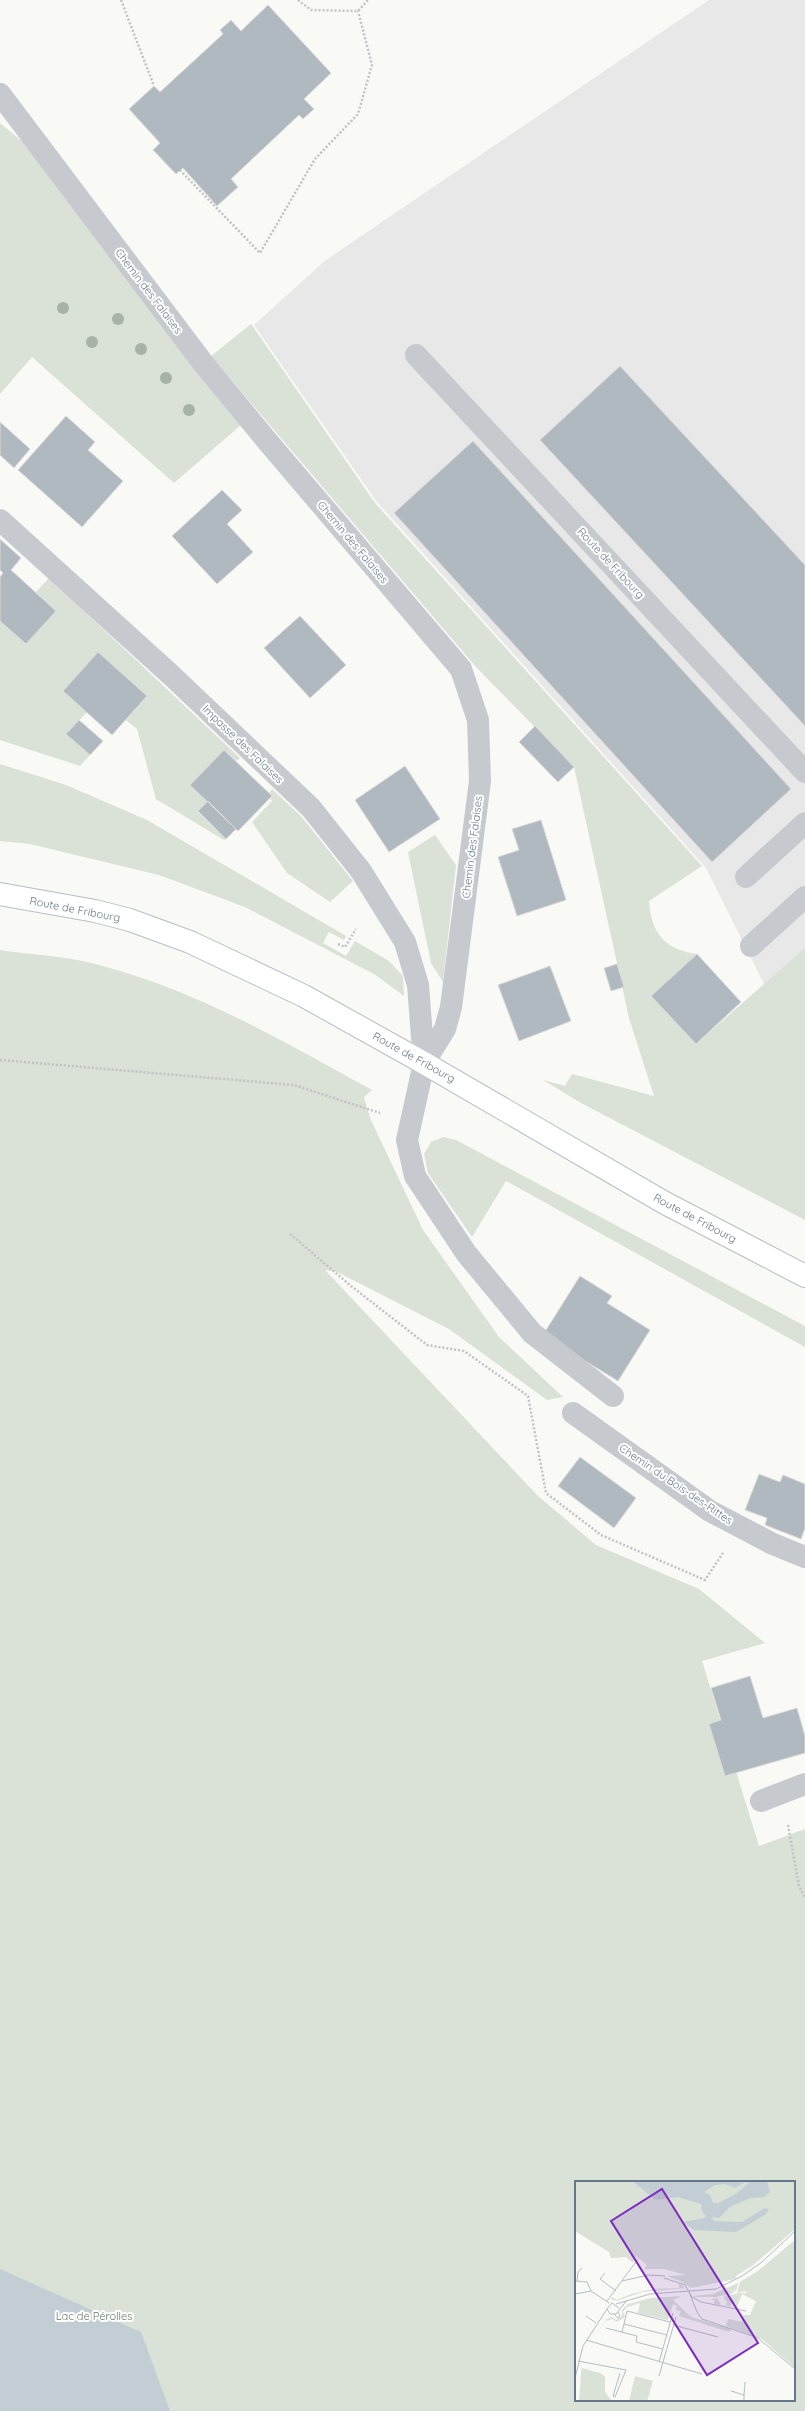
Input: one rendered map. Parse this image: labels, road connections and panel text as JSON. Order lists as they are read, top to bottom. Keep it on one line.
{"streets":{"main road":["Route de Fribourg"],"street":["Chemin des Falaises","Impasse des Falaises","Chemin du Bois-des-Rittes"]},"crossings":[["Chemin des Falaises","Route de Fribourg"],["Chemin des Falaises","Impasse des Falaises"],["Route de Fribourg","Impasse des Falaises"]],"parks":["Lac de Pérolles"]}
